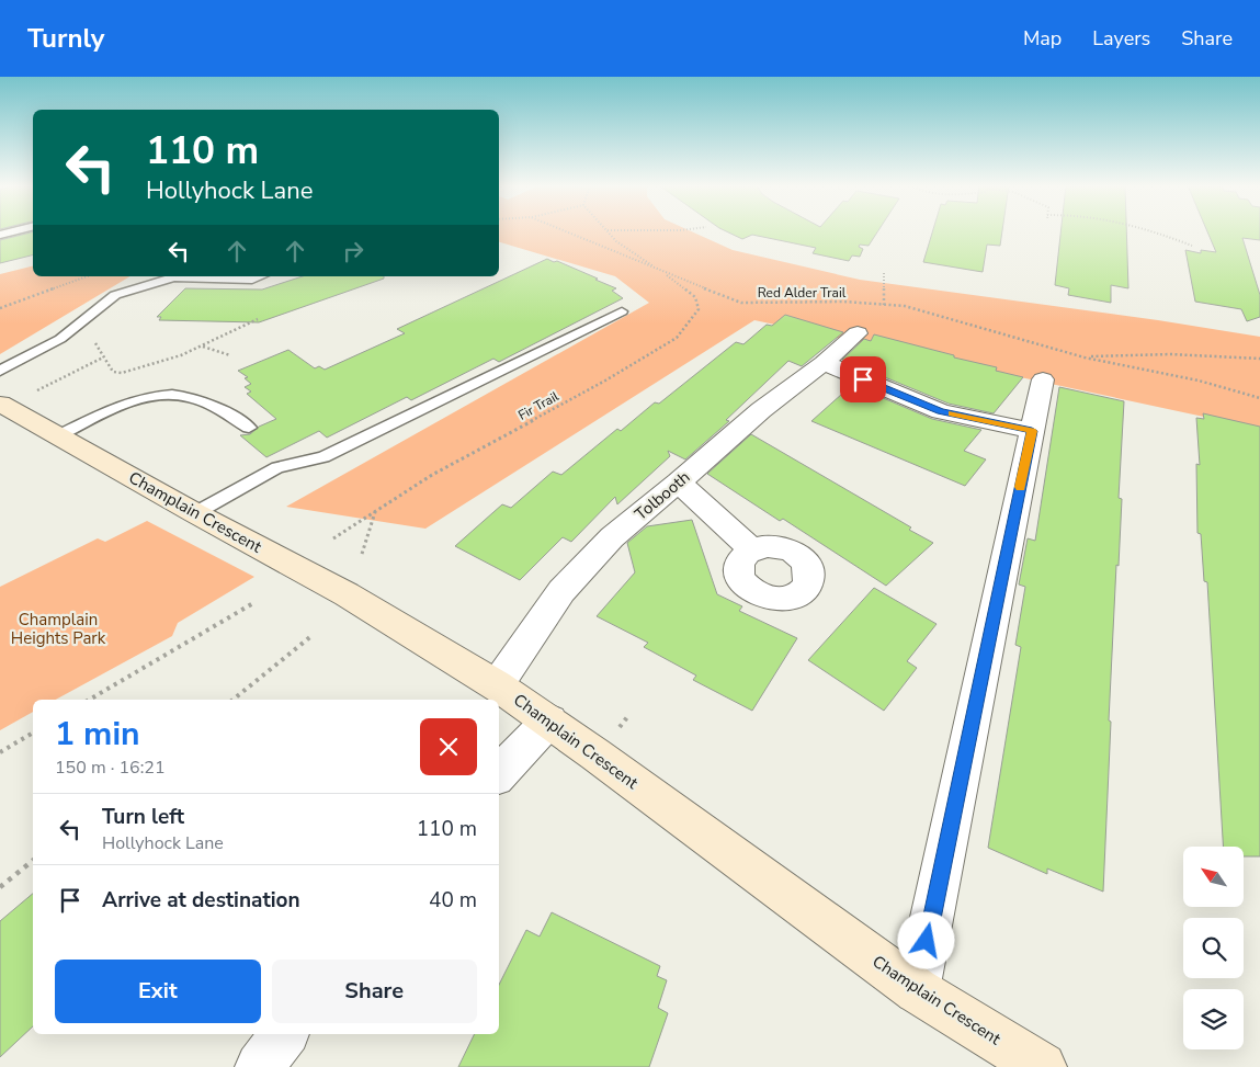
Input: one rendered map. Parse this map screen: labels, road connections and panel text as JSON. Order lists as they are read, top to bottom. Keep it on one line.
{"streets":{"street":["Tolbooth","Champlain Crescent"],"path":["Red Alder Trail","Fir Trail"]},"crossings":[["Red Alder Trail","Fir Trail"],["Tolbooth","Champlain Crescent"]],"parks":["Champlain Heights Park"],"north":"top left","page":{"header":"Turnly","nav":["Map","Layers","Share"],"turn":["110 m","Hollyhock Lane"],"heading":["1 min","150 m · 16:21"],"list":[{"name":"Turn left","note":"Hollyhock Lane","value":"110 m"},{"name":"Arrive at destination","value":"40 m"}],"buttons":["Exit","Share"]}}
